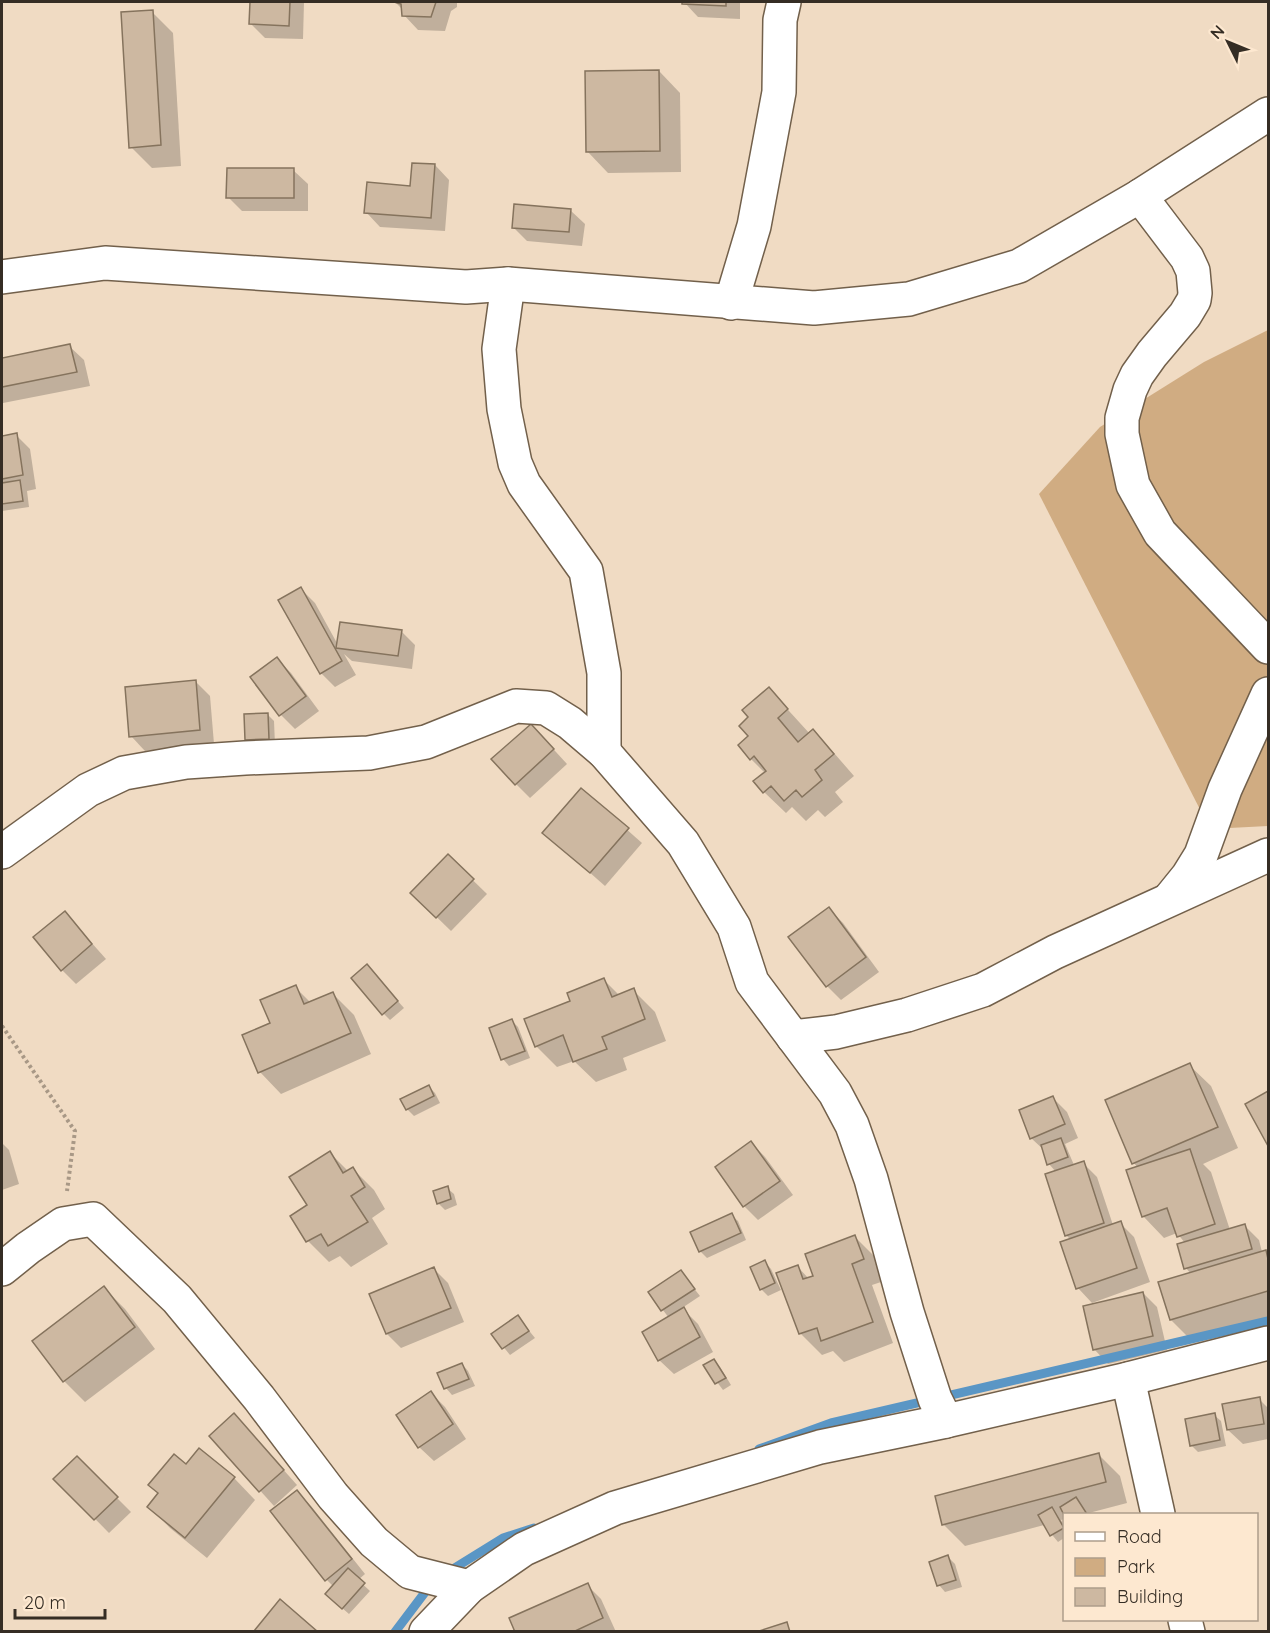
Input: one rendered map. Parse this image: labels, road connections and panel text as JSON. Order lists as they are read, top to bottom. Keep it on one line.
{"legend":["Road","Park","Building"],"scale_bar":"20 m","north":"top left"}
